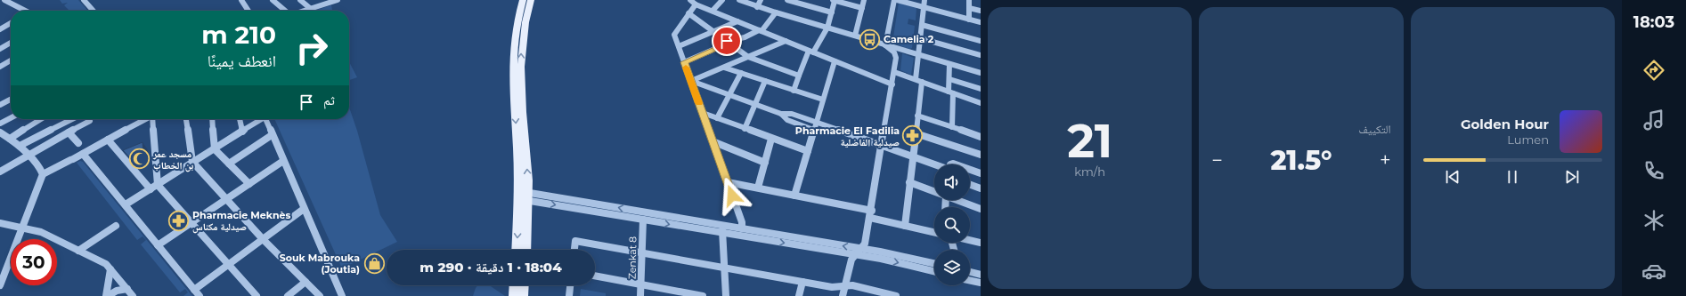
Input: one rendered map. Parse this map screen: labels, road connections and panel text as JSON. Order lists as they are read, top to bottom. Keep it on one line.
{"streets":{"street":["Zenkat 8"]},"places":{"bus stop":["Camelia 2"],"pharmacy":["Pharmacie El Fadilia صيدلية الفاضلية","Pharmacie Meknès صيدلية مكناس"],"mosque":["مسجد عمر بن الخطاب"],"shop":["Souk Mabrouka (Joutia)"]},"page":{"tabs":"18:03","tile":["التكييف",["21","km/h"]],"turn":["210 m","انعطف يمينًا"],"then":"ثم","song":["Golden Hour","Lumen"],"heat":["−","21.5°","+"],"limit":"30","trip":"18:04 · 1 دقيقة · 290 m"}}
